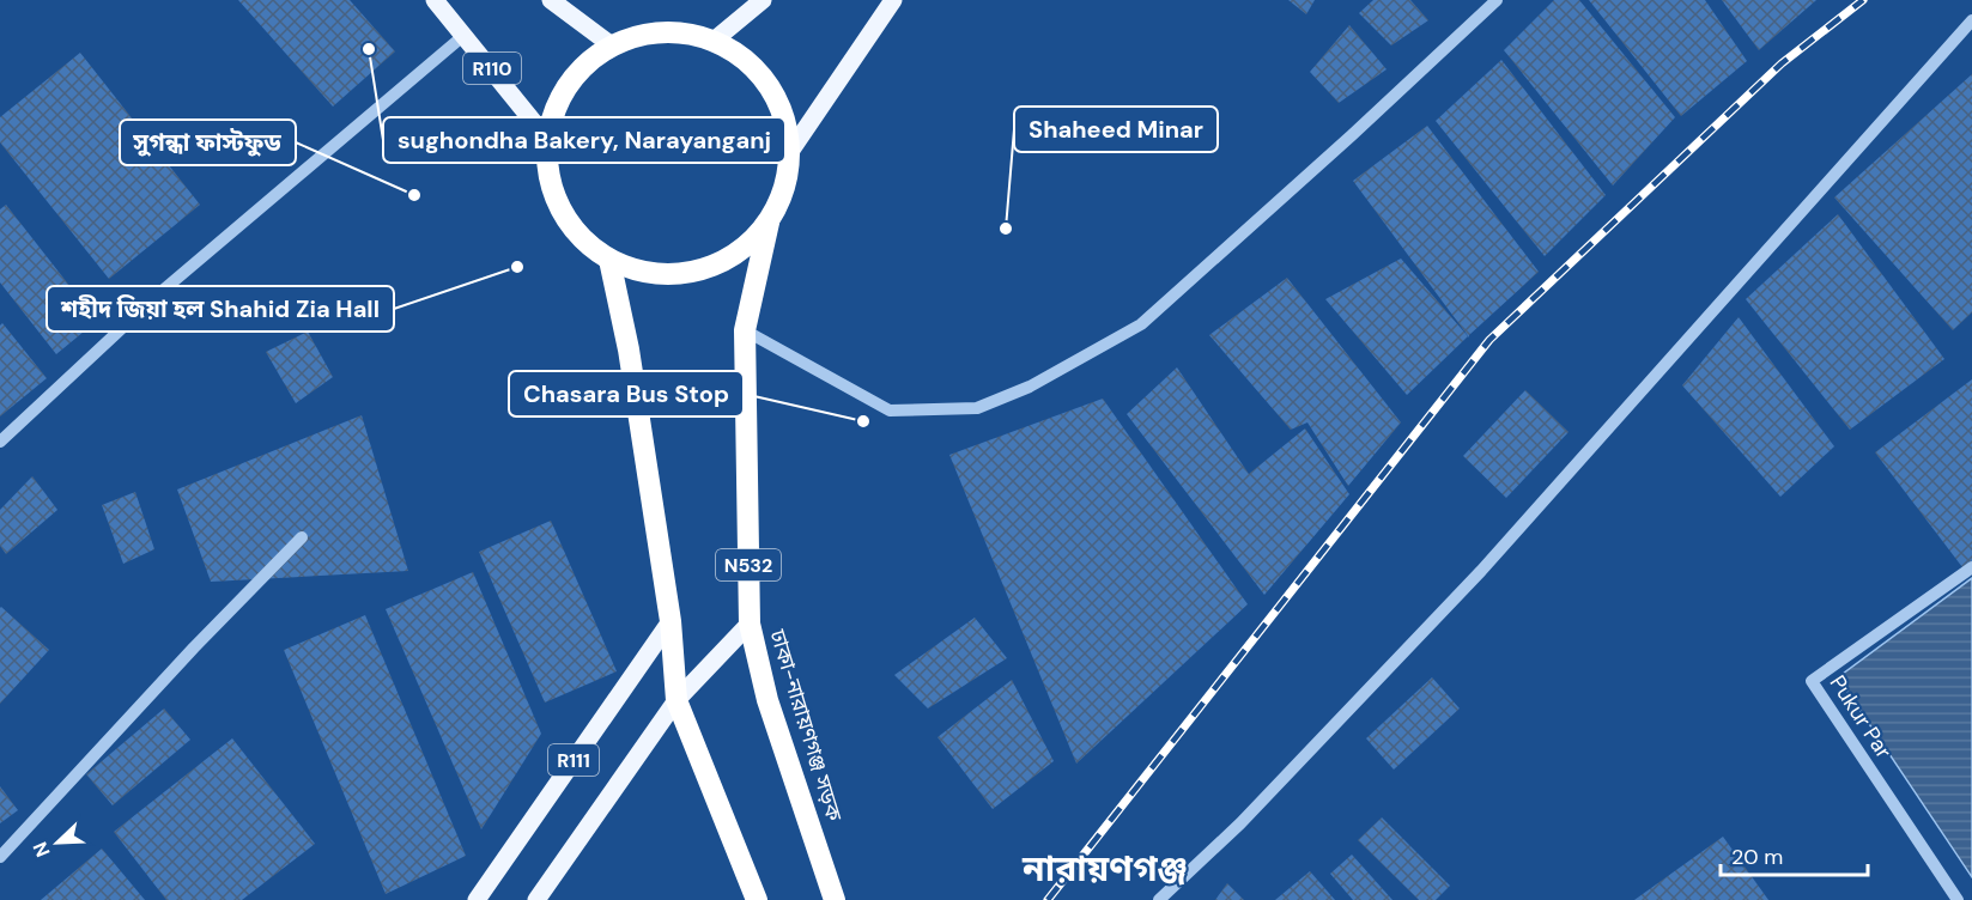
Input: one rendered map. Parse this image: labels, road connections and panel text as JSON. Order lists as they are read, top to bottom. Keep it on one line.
{"streets":{"highway":["N532","ঢাকা-নারায়ণগঞ্জ সড়ক"],"main road":["R110","R111"],"street":["Pukur Par"]},"crossings":[["R110","ঢাকা-নারায়ণগঞ্জ সড়ক"]],"districts":["নারায়ণগঞ্জ"],"places":["sughondha Bakery, Narayanganj","সুগন্ধা ফাস্টফুড","Shaheed Minar","শহীদ জিয়া হল Shahid Zia Hall","Chasara Bus Stop"],"scale_bar":"20 m","north":"bottom left"}
